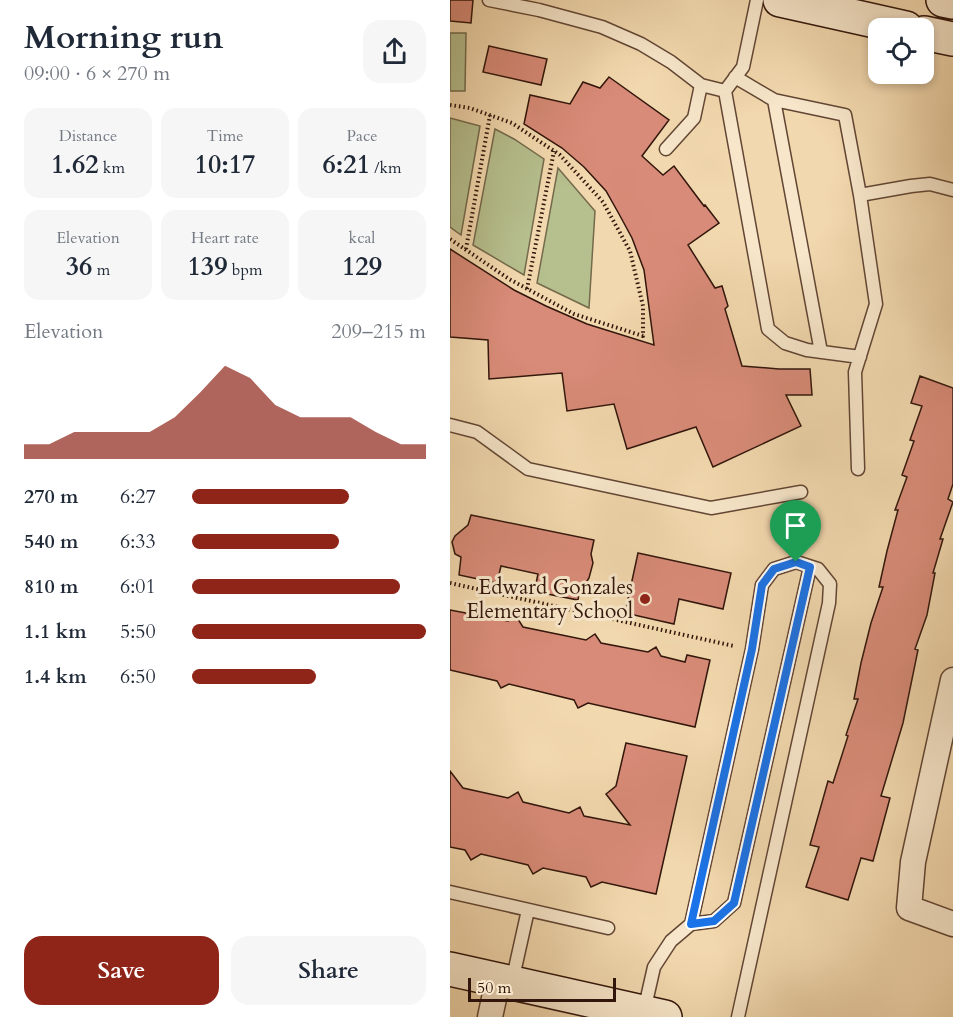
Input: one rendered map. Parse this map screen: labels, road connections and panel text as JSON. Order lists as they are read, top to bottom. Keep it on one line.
{"places":["Edward Gonzales Elementary School"],"scale_bar":"50 m","page":{"heading":["Morning run","09:00 · 6 × 270 m"],"stats":[["Distance","1.62 km"],["Time","10:17"],["Pace","6:21 /km"],["Elevation","36 m"],["Heart rate","139 bpm"],["kcal","129"]],"chart":["Elevation","209–215 m"],"list":[{"name":"270 m","note":"6:27"},{"name":"540 m","note":"6:33"},{"name":"810 m","note":"6:01"},{"name":"1.1 km","note":"5:50"},{"name":"1.4 km","note":"6:50"}],"buttons":["Save","Share"],"scale":"50 m"}}
